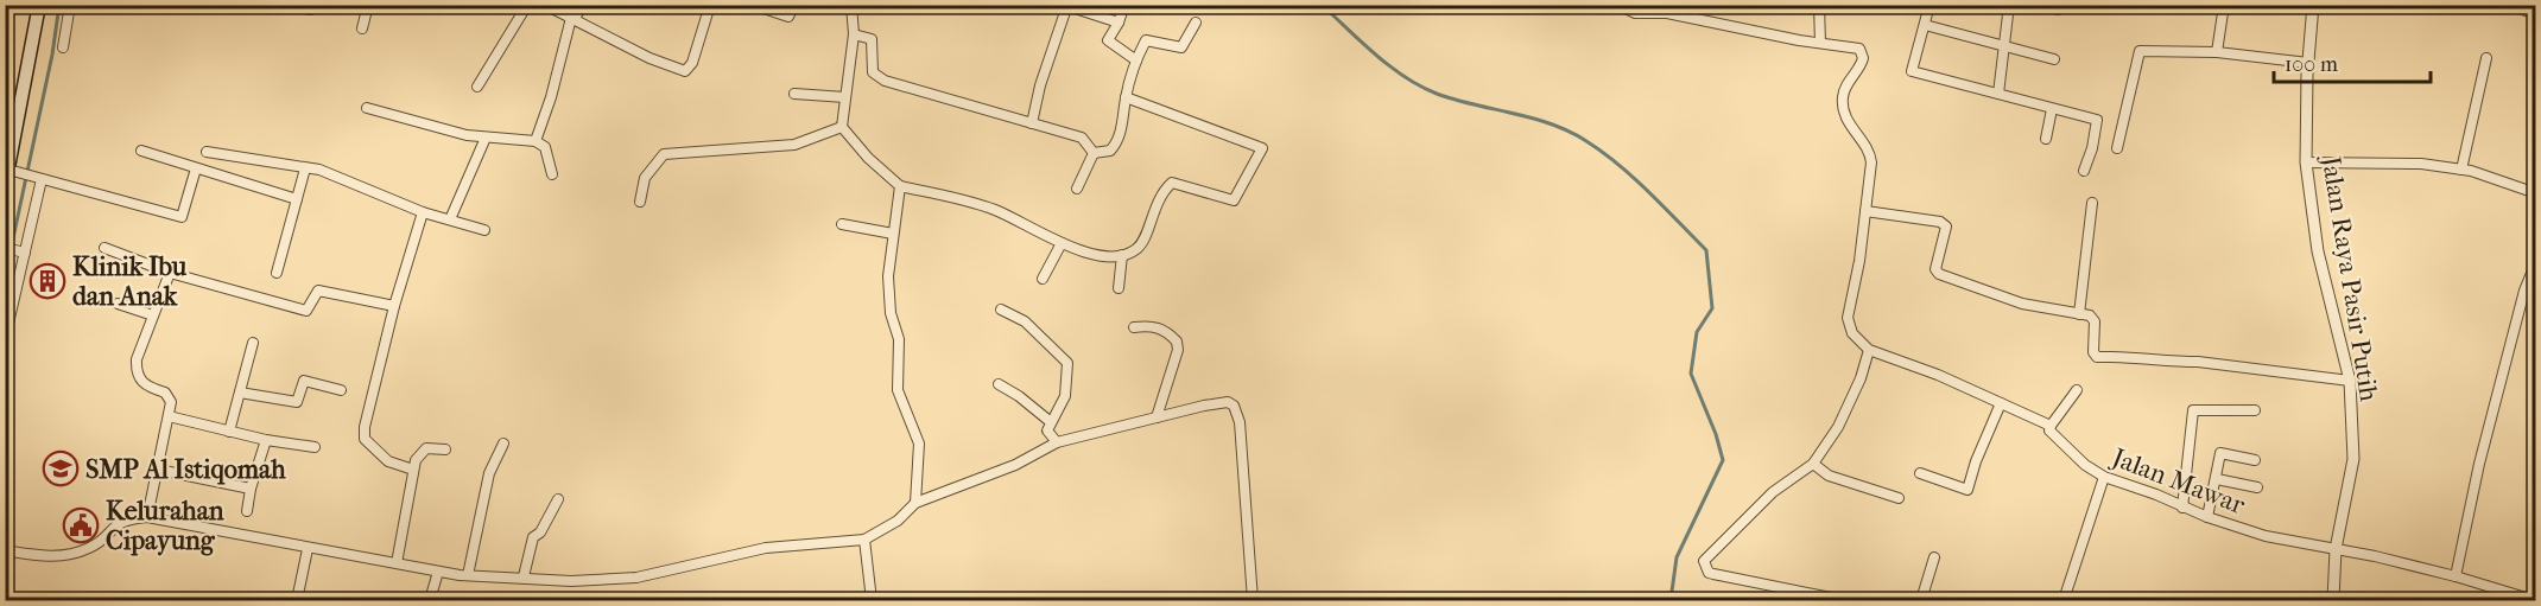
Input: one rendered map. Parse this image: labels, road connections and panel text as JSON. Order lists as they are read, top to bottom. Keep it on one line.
{"streets":{"street":["Jalan Raya Pasir Putih","Jalan Mawar"]},"crossings":[["Jalan Raya Pasir Putih","Jalan Mawar"]],"places":{"building":["Klinik Ibu dan Anak"],"school or university":["SMP Al Istiqomah"],"public building":["Kelurahan Cipayung"]},"scale_bar":"100 m"}
